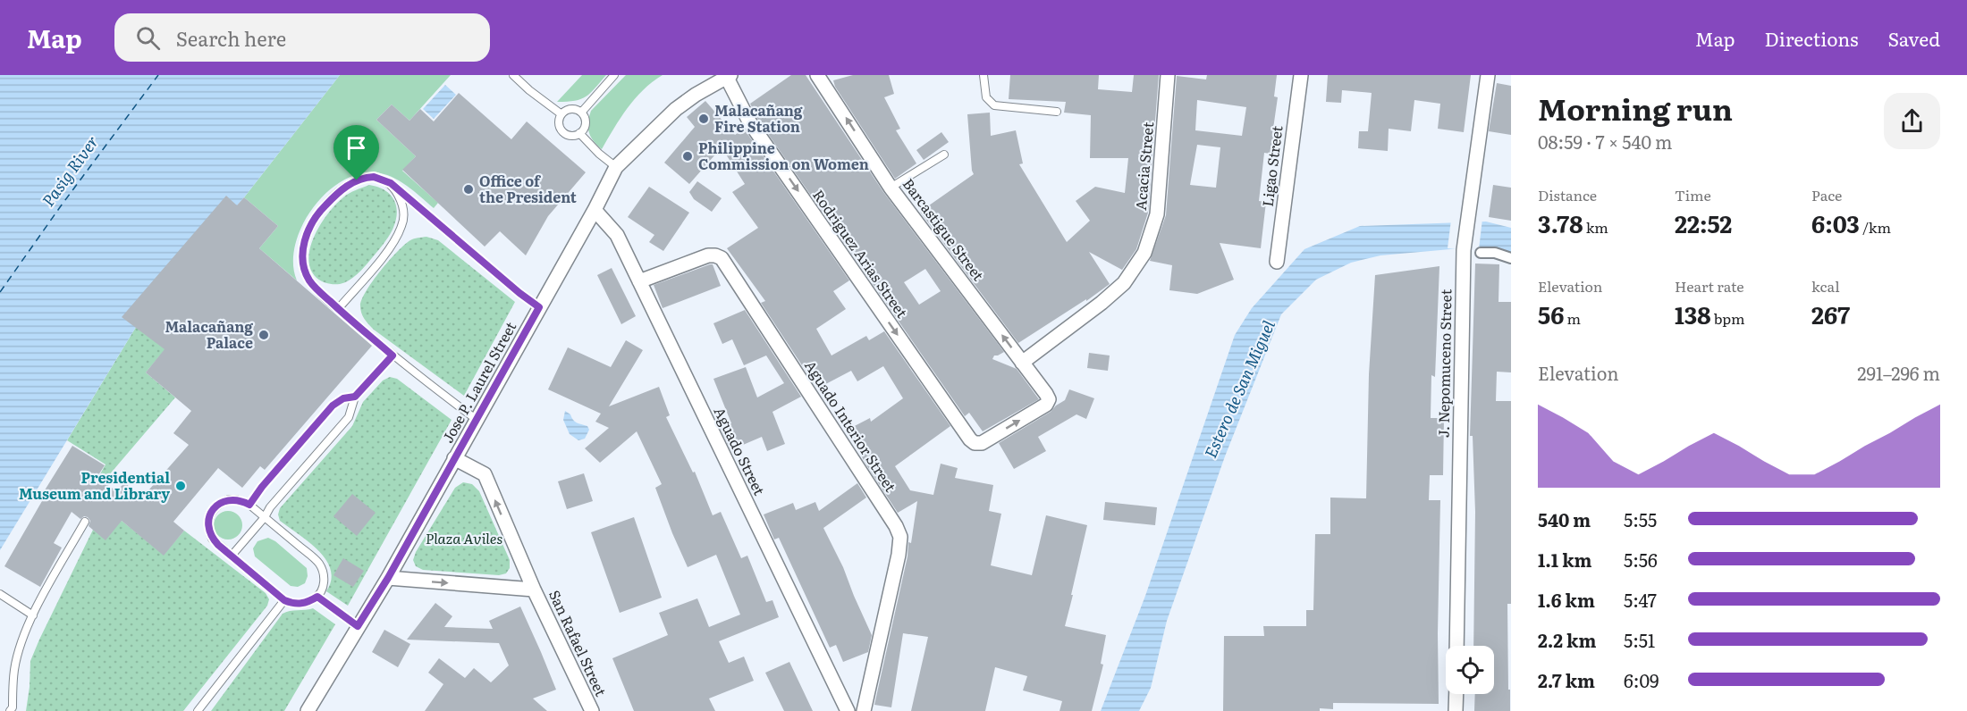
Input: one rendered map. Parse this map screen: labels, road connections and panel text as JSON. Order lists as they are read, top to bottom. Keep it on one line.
{"streets":{"street":["Acacia Street","Ligao Street","Barcastigue Street","Rodriguez Arias Street","J. Nepomuceno Street","Jose P. Laurel Street","Aguado Interior Street","Aguado Street","San Rafael Street"]},"crossings":[["Acacia Street","Barcastigue Street"],["Barcastigue Street","Rodriguez Arias Street"],["Rodriguez Arias Street","Jose P. Laurel Street"],["Jose P. Laurel Street","Aguado Street"],["Jose P. Laurel Street","San Rafael Street"],["Aguado Interior Street","Aguado Street"]],"one_way":["Barcastigue Street","Rodriguez Arias Street"],"water":["Pasig River","Estero de San Miguel"],"parks":["Plaza Aviles"],"places":["Malacañang Fire Station","Philippine Commission on Women","Office of the President","Malacañang Palace","Presidential Museum and Library"],"page":{"header":"Map","search":"Search here","nav":["Map","Directions","Saved"],"heading":["Morning run","08:59 · 7 × 540 m"],"stats":[["Distance","3.78 km"],["Time","22:52"],["Pace","6:03 /km"],["Elevation","56 m"],["Heart rate","138 bpm"],["kcal","267"]],"chart":["Elevation","291–296 m"],"list":[{"name":"540 m","note":"5:55"},{"name":"1.1 km","note":"5:56"},{"name":"1.6 km","note":"5:47"},{"name":"2.2 km","note":"5:51"},{"name":"2.7 km","note":"6:09"}]}}
